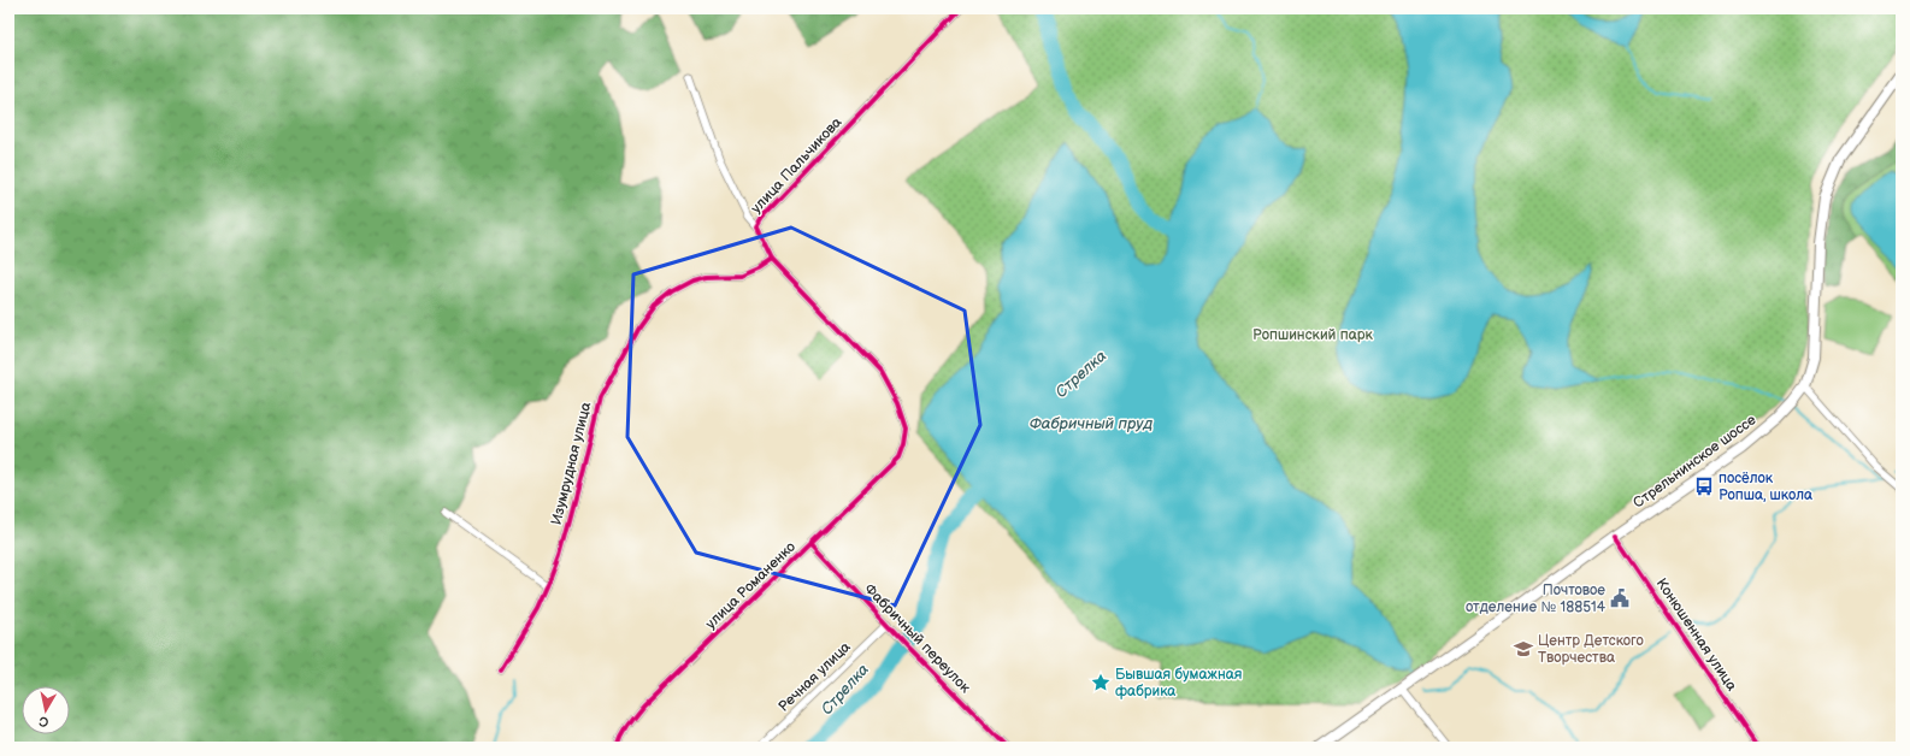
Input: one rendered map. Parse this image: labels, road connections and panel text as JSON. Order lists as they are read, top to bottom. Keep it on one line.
{"streets":{"main road":["Стрельнинское шоссе"],"street":["улица Пальчикова","Изумрудная улица","улица Романенко","Конюшенная улица","Фабричный переулок","Речная улица"]},"crossings":[["улица Пальчикова","Изумрудная улица"],["улица Пальчикова","улица Романенко"],["Стрельнинское шоссе","Конюшенная улица"],["улица Романенко","Фабричный переулок"],["Фабричный переулок","Речная улица"]],"water":["Стрелка","Фабричный пруд"],"parks":["Ропшинский парк"],"places":{"bus stop":["посёлок Ропша, школа"],"public building":["Почтовое отделение № 188514"],"school or university":["Центр Детского Творчества"],"place":["Бывшая бумажная фабрика"]},"north":"bottom"}
